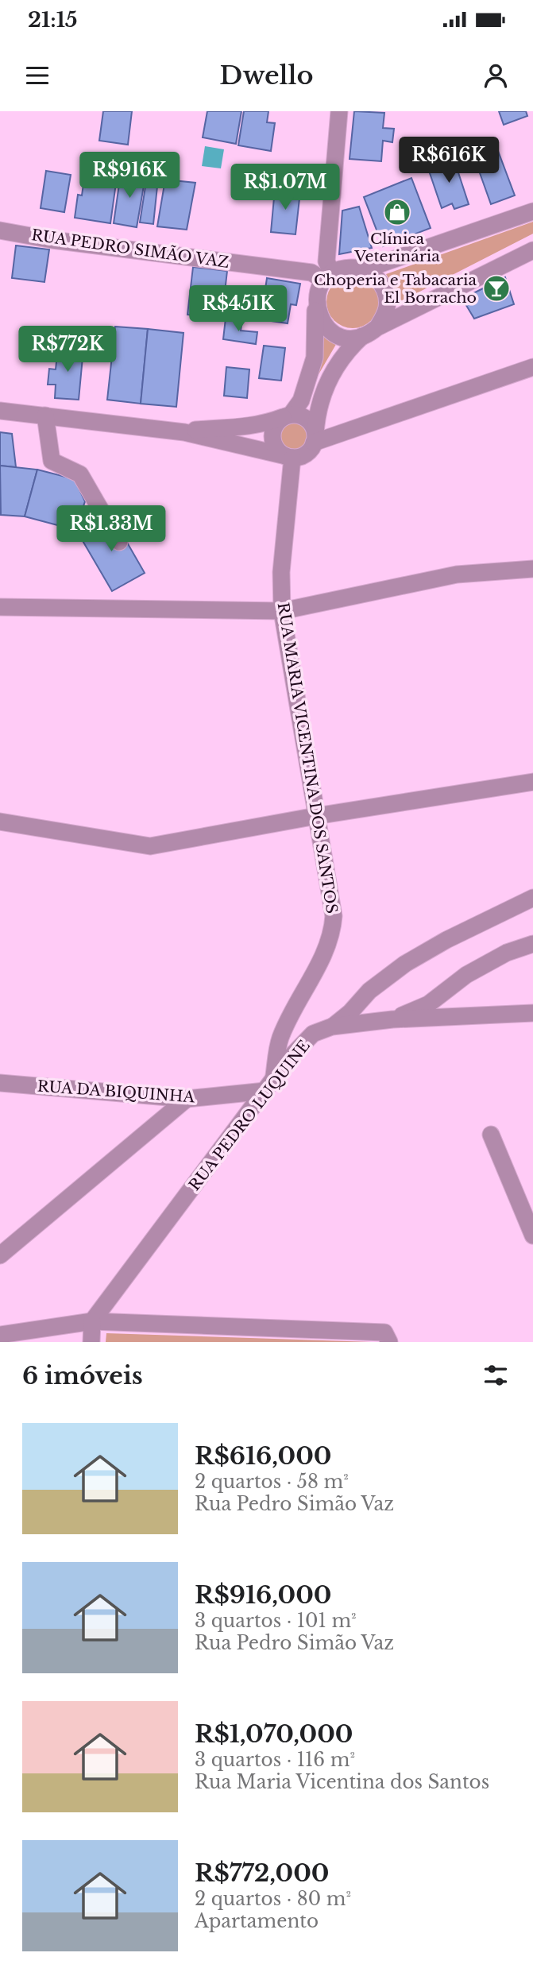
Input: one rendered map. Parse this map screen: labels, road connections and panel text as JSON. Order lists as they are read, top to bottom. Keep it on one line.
{"streets":{"street":["RUA PEDRO SIMÃO VAZ","RUA MARIA VICENTINA DOS SANTOS","RUA DA BIQUINHA","RUA PEDRO LUQUINE"]},"crossings":[["RUA MARIA VICENTINA DOS SANTOS","RUA DA BIQUINHA"],["RUA MARIA VICENTINA DOS SANTOS","RUA PEDRO LUQUINE"],["RUA DA BIQUINHA","RUA PEDRO LUQUINE"]],"places":{"shop":["Clínica Veterinária"],"bar":["Choperia e Tabacaria El Borracho"]},"page":{"status":"21:15","header":"Dwello","price":["R$616K","R$916K","R$1.07M","R$451K","R$772K","R$1.33M"],"heading":"6 imóveis","list":[{"name":"R$616,000","note":"2 quartos · 58 m² · Rua Pedro Simão Vaz"},{"name":"R$916,000","note":"3 quartos · 101 m² · Rua Pedro Simão Vaz"},{"name":"R$1,070,000","note":"3 quartos · 116 m² · Rua Maria Vicentina dos Santos"},{"name":"R$772,000","note":"2 quartos · 80 m² · Apartamento"}]}}
